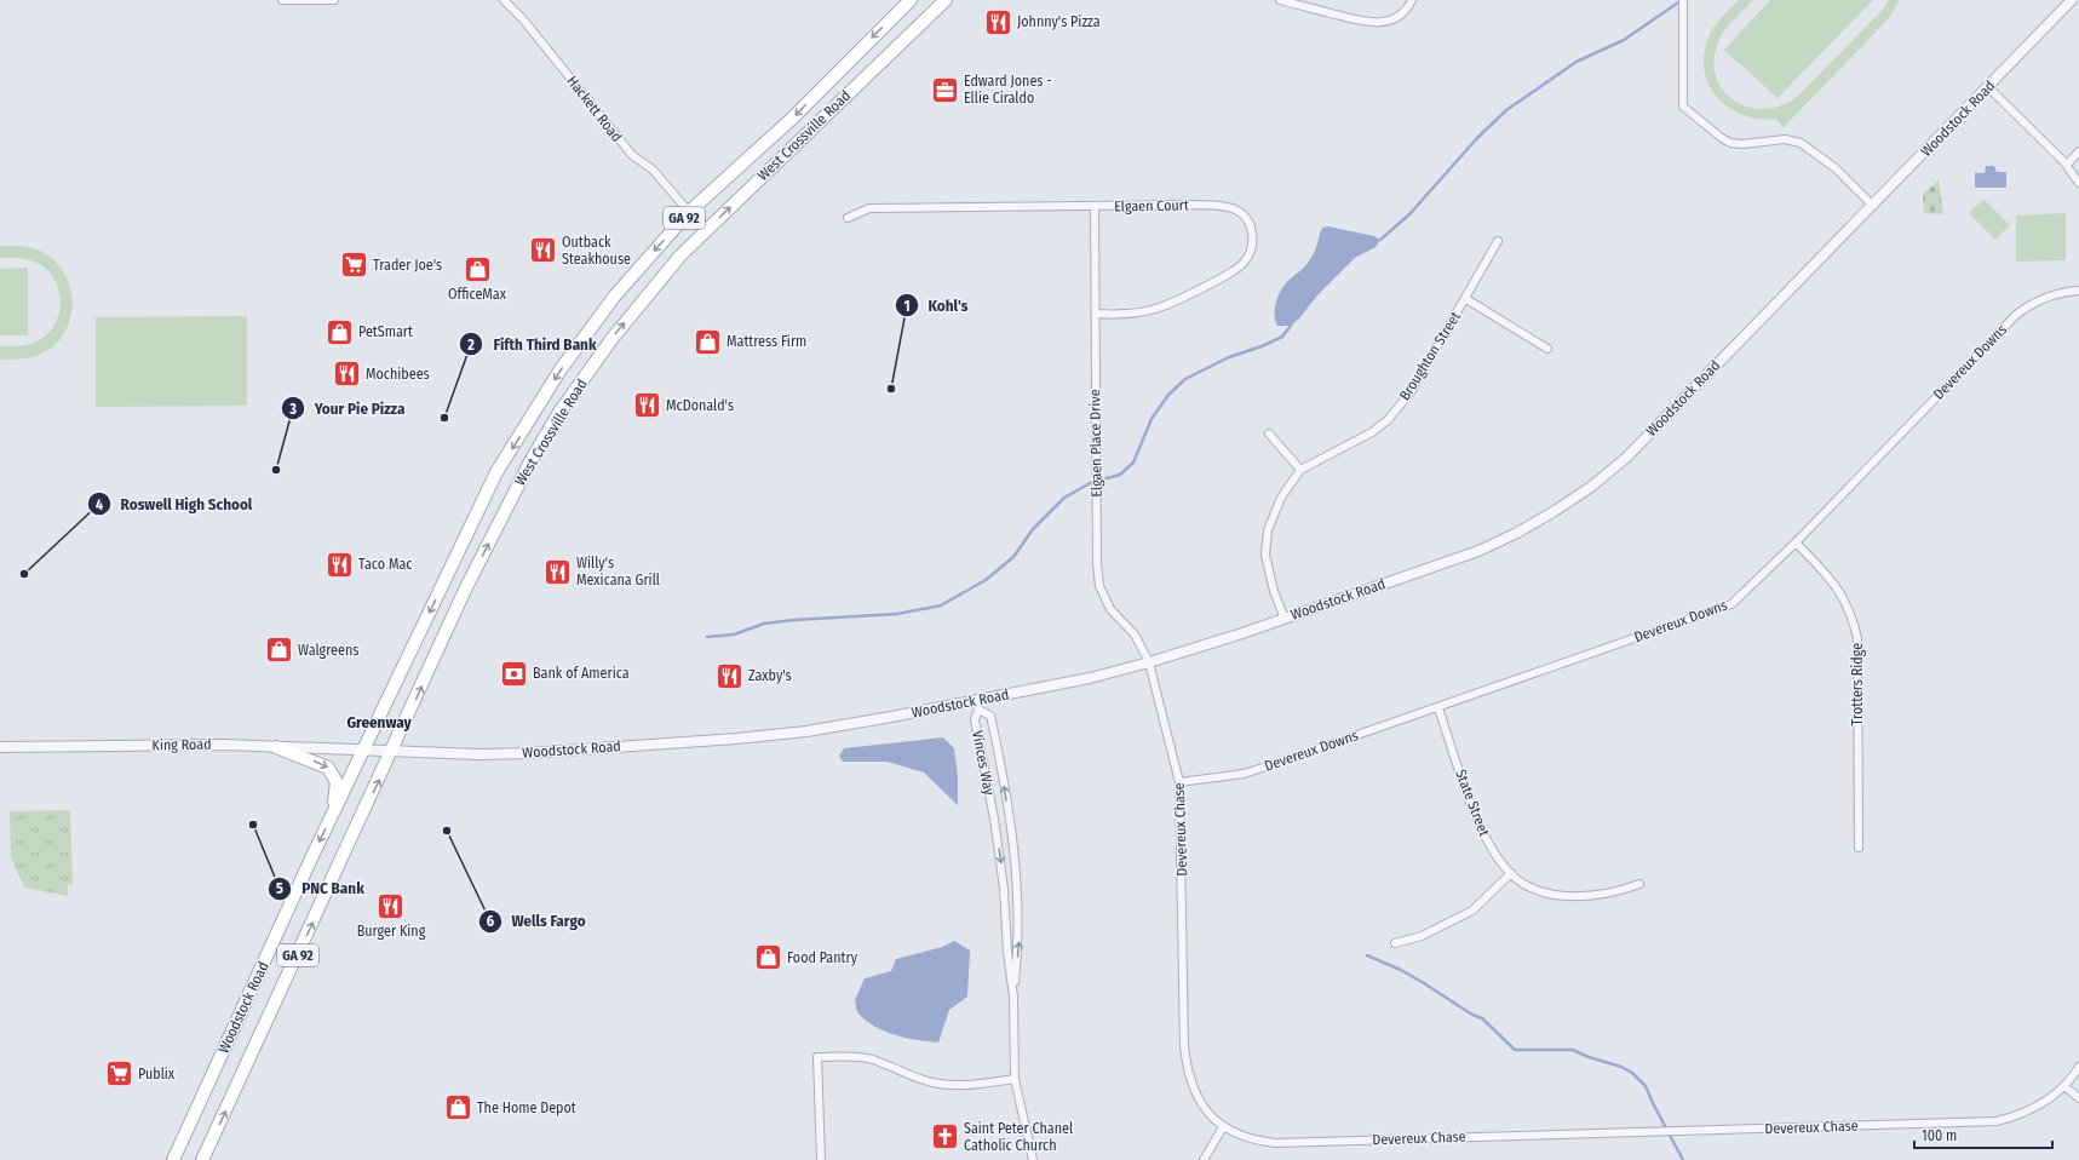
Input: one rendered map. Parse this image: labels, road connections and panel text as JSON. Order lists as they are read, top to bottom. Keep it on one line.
{"streets":{"main road":["Woodstock Road","West Crossville Road","GA 92"],"street":["Hackett Road","Elgaen Court","Broughton Street","Devereux Downs","Elgaen Place Drive","Trotters Ridge","King Road","Vinces Way","State Street","Devereux Chase"]},"crossings":[["Hackett Road","West Crossville Road"],["Woodstock Road","West Crossville Road"],["Woodstock Road","Broughton Street"],["Woodstock Road","Elgaen Place Drive"],["Woodstock Road","King Road"],["Woodstock Road","Vinces Way"],["Woodstock Road","Devereux Chase"],["West Crossville Road","King Road"],["Elgaen Court","Elgaen Place Drive"],["Devereux Downs","Trotters Ridge"],["Devereux Downs","State Street"],["Devereux Downs","Devereux Chase"],["Elgaen Place Drive","Devereux Chase"]],"districts":["Greenway"],"places":{"restaurant":["Johnny's Pizza","Outback Steakhouse","Mochibees","McDonald's","Taco Mac","Willy's Mexicana Grill","Zaxby's","Burger King"],"office":["Edward Jones - Ellie Ciraldo"],"supermarket":["Trader Joe's","Publix"],"shop":["OfficeMax","PetSmart","Mattress Firm","Walgreens","Food Pantry","The Home Depot"],"other":["Kohl's","Fifth Third Bank","Your Pie Pizza","Roswell High School","PNC Bank","Wells Fargo"],"bank":["Bank of America"],"church":["Saint Peter Chanel Catholic Church"]},"scale_bar":"100 m"}
